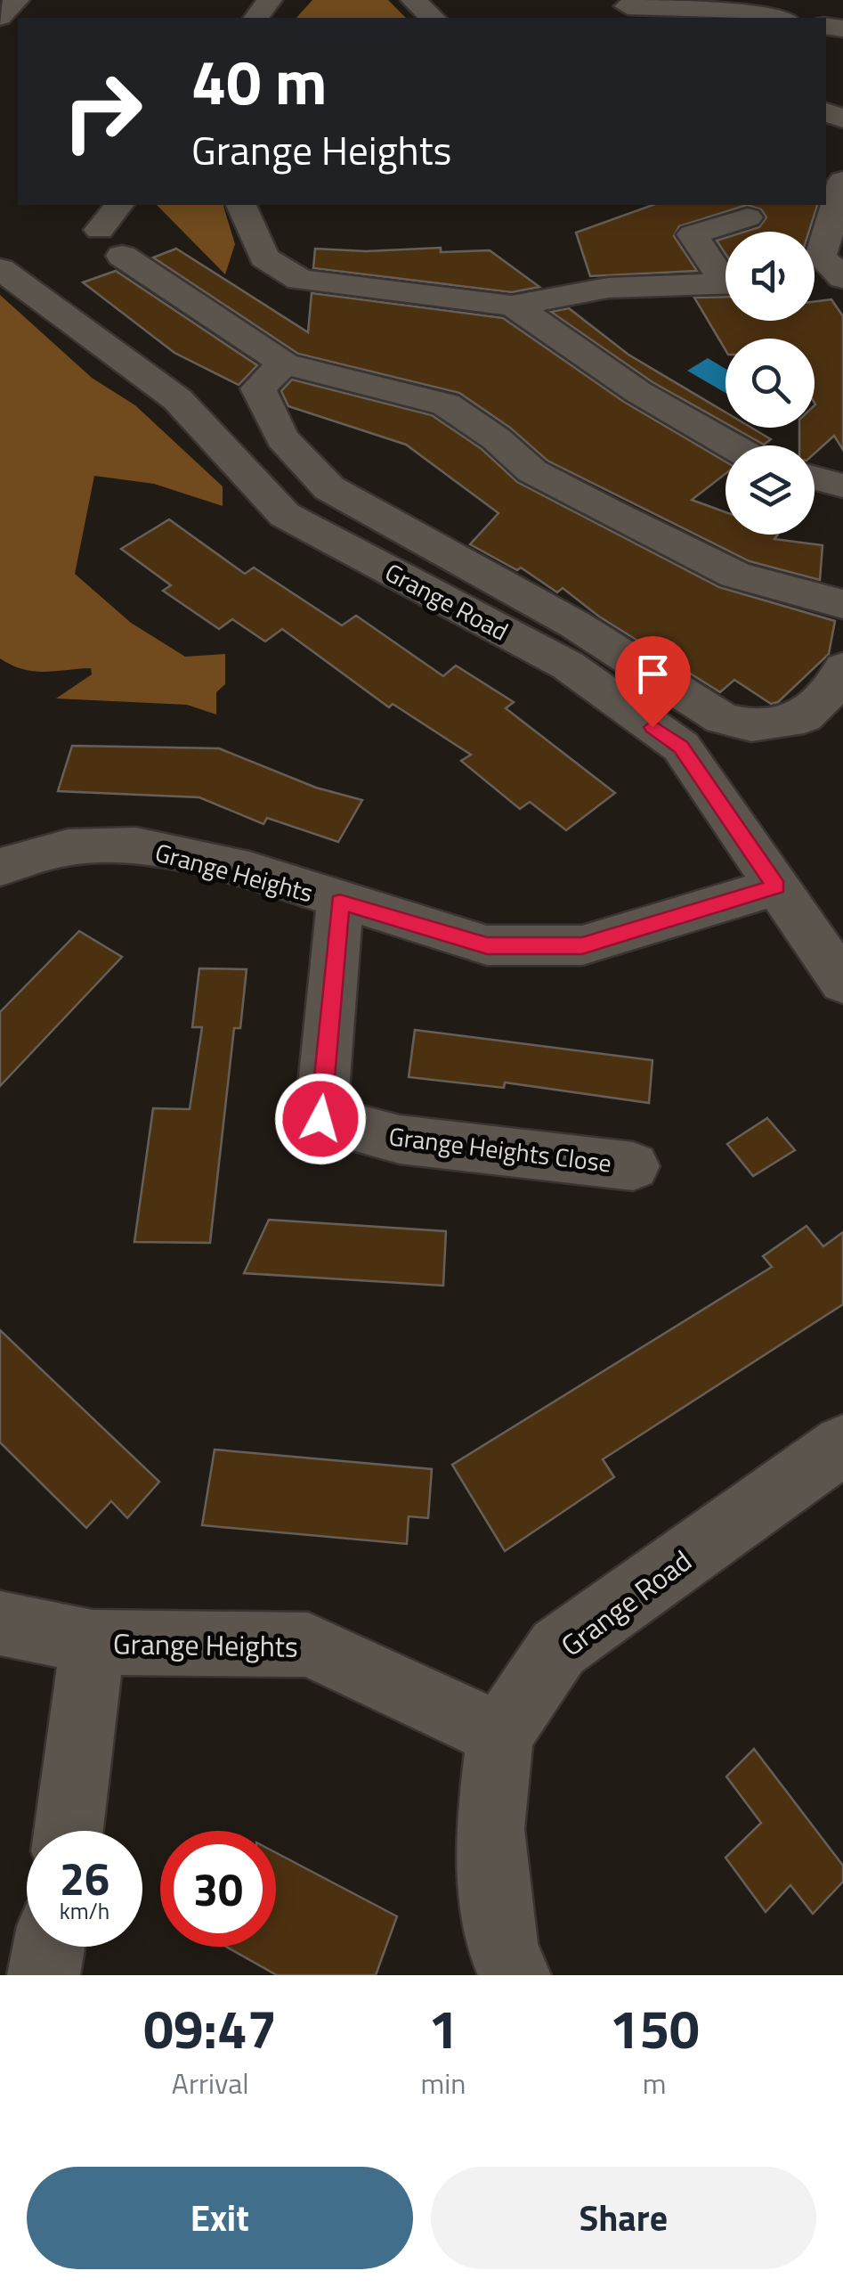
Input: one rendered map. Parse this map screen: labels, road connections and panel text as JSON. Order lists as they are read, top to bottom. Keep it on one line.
{"streets":{"street":["Grange Road","Grange Heights","Grange Heights Close"]},"crossings":[["Grange Road","Grange Heights"],["Grange Heights","Grange Heights Close"]],"page":{"turn":["40 m","Grange Heights"],"speed":"26 km/h","limit":"30","eta":["09:47","Arrival","1","min","150","m"],"buttons":["Exit","Share"]}}
